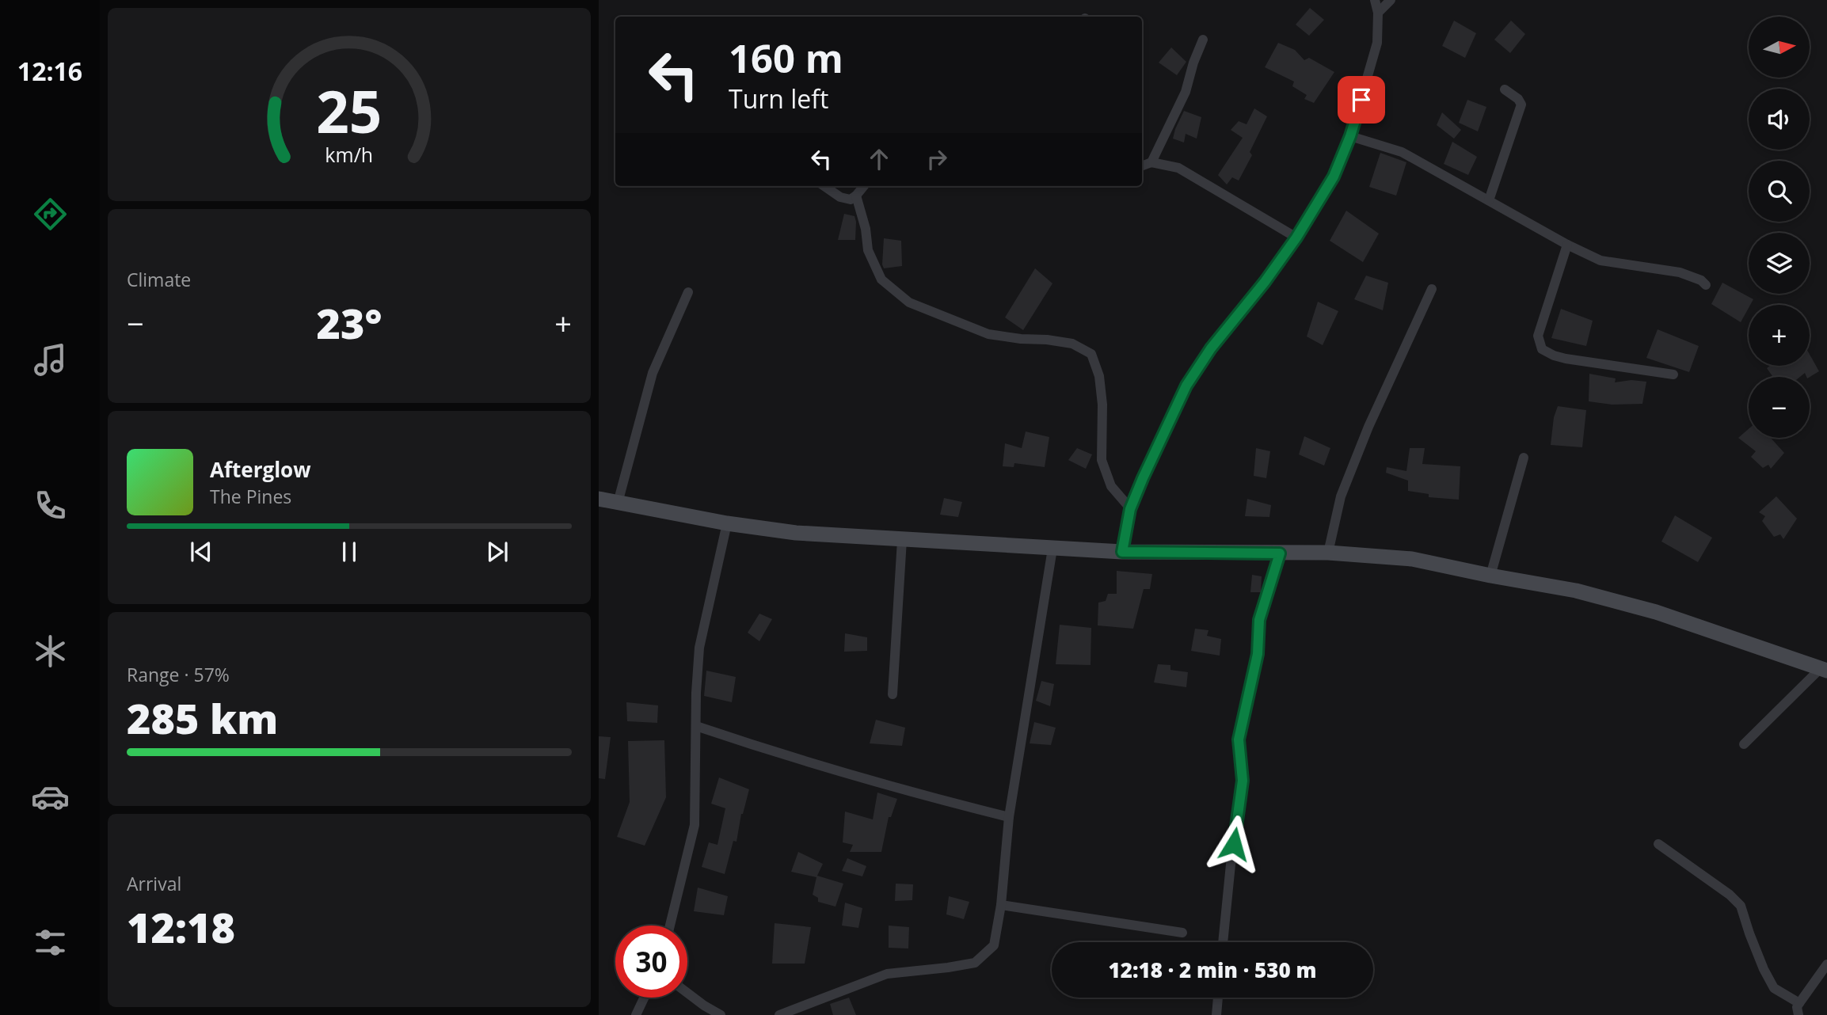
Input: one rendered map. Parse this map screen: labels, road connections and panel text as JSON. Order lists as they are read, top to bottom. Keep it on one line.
{"north":"right","page":{"tabs":"12:16","map_buttons":["+","−"],"turn":["160 m","Turn left"],"tile":["Climate",["Range · 57%","285 km"],["Arrival","12:18"]],"heat":["−","23°","+"],"song":["Afterglow","The Pines"],"limit":"30","trip":"12:18 · 2 min · 530 m","gauge":["25","km/h"]}}
